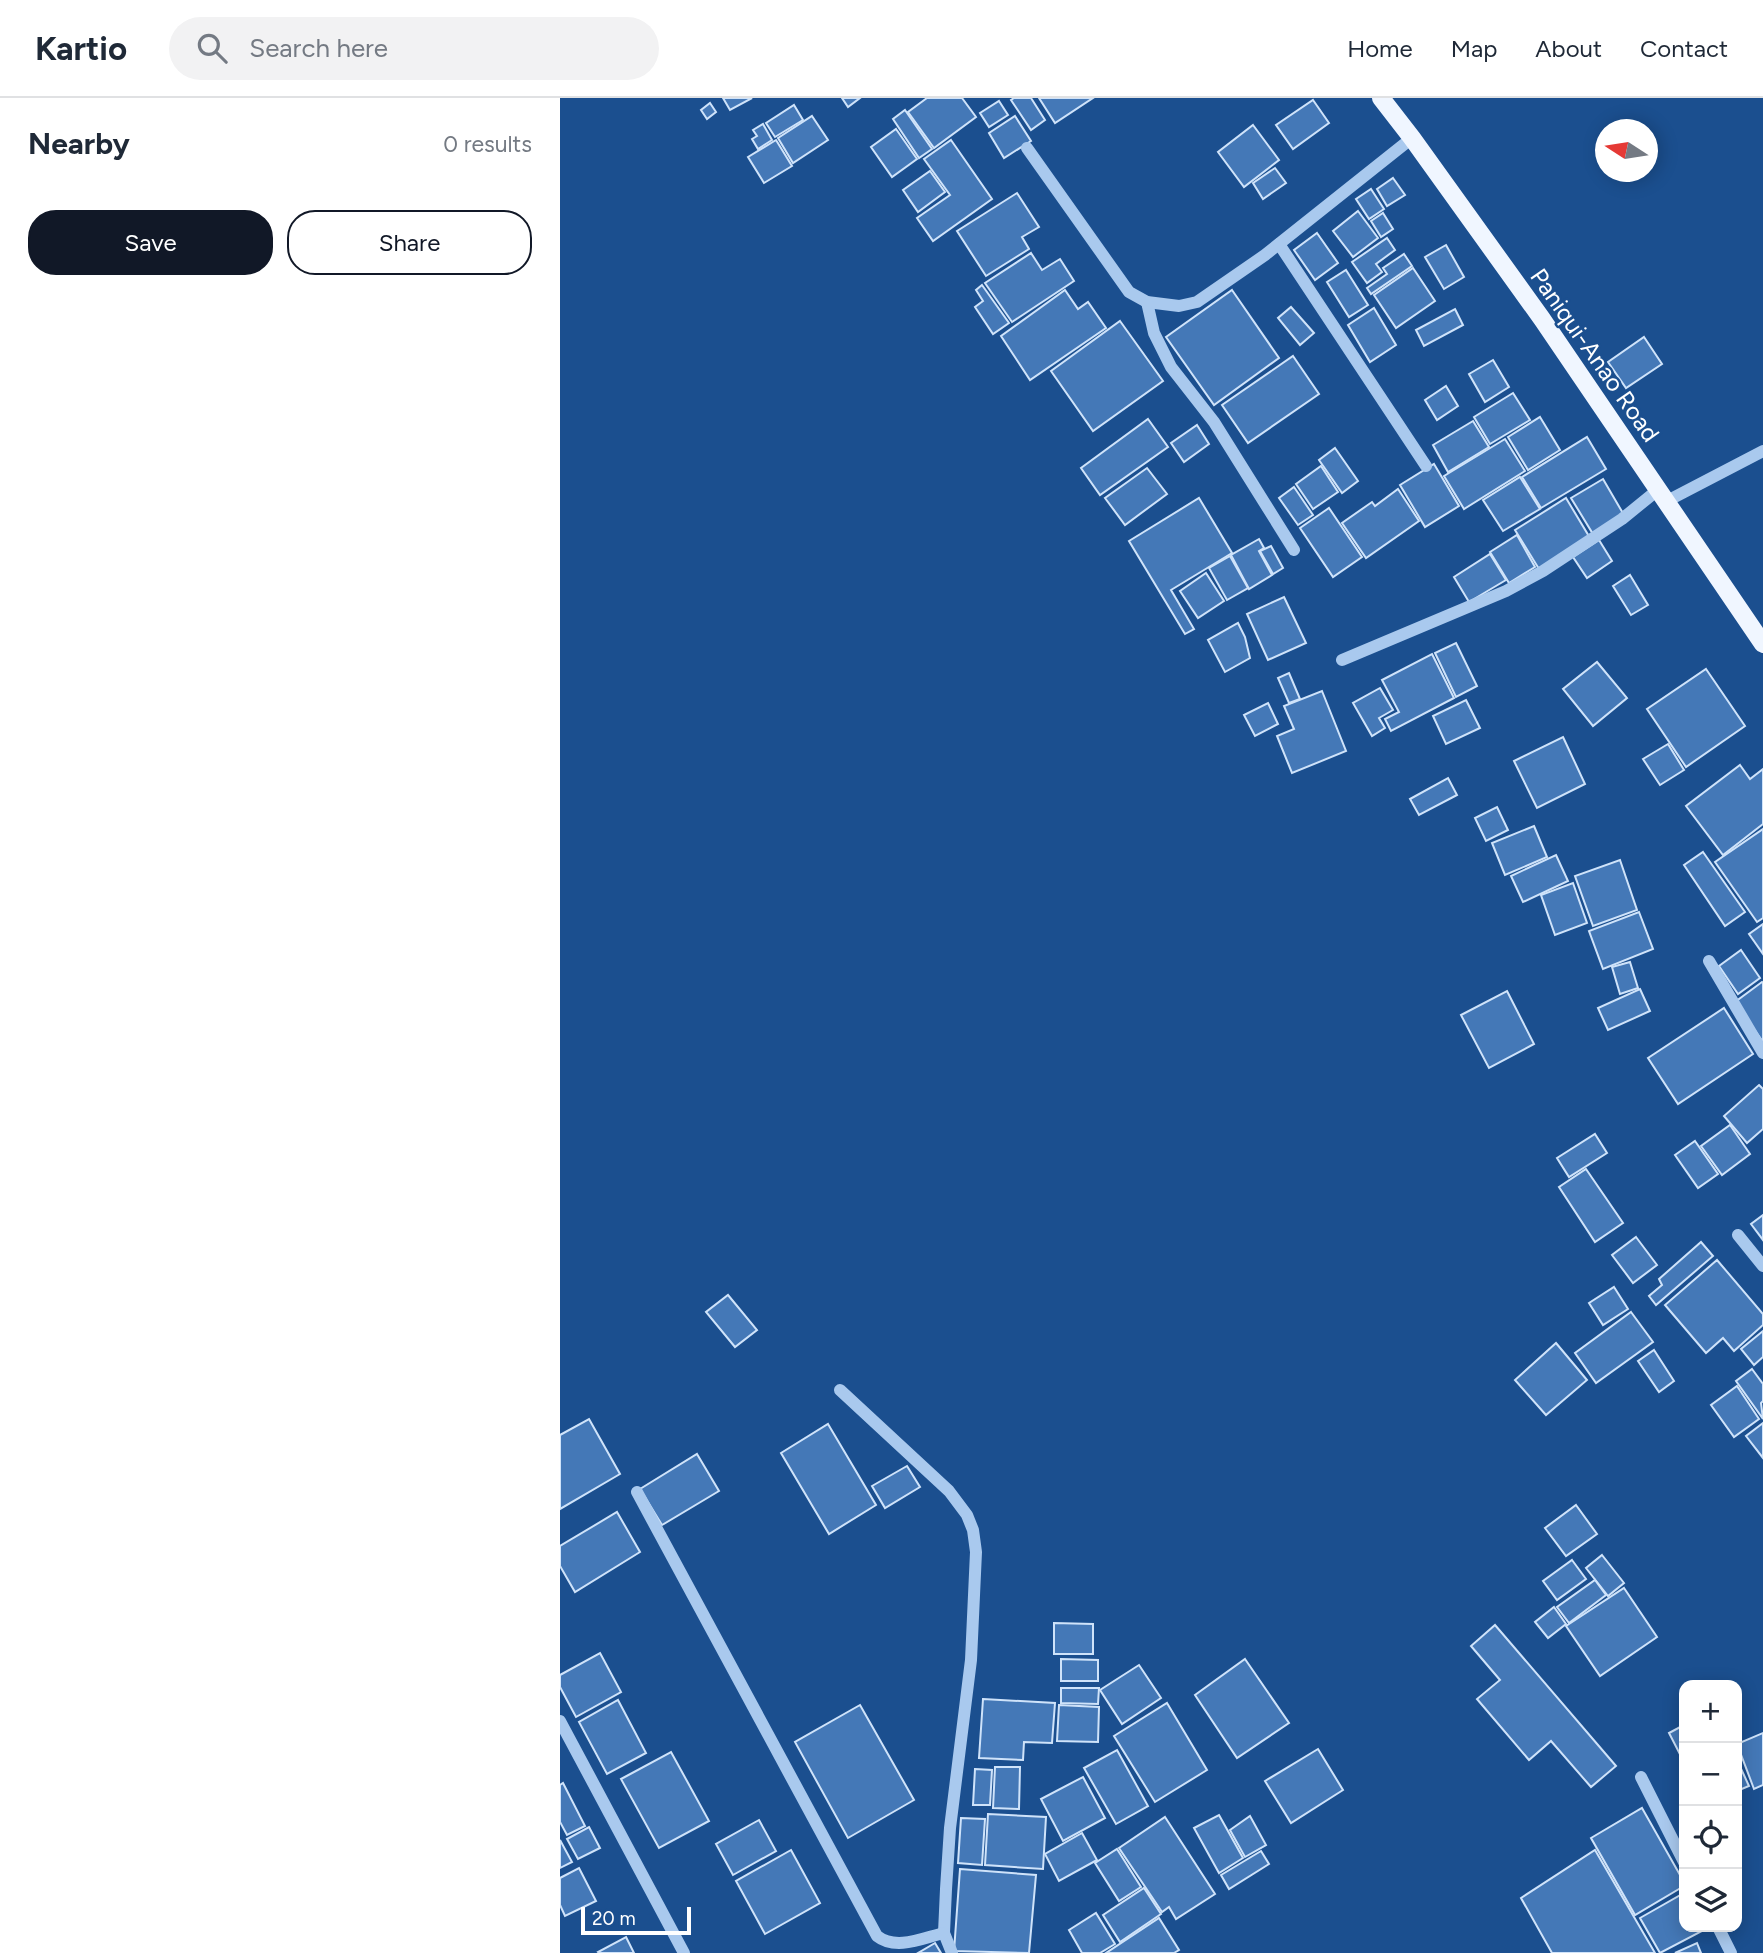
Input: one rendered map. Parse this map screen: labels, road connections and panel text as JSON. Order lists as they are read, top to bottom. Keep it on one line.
{"streets":{"main road":["Paniqui-Anao Road"]},"scale_bar":"20 m","north":"left","page":{"header":"Kartio","search":"Search here","nav":["Home","Map","About","Contact"],"heading":["Nearby","0 results"],"buttons":["Save","Share"],"map_buttons":["+","−"],"scale":"20 m"}}
